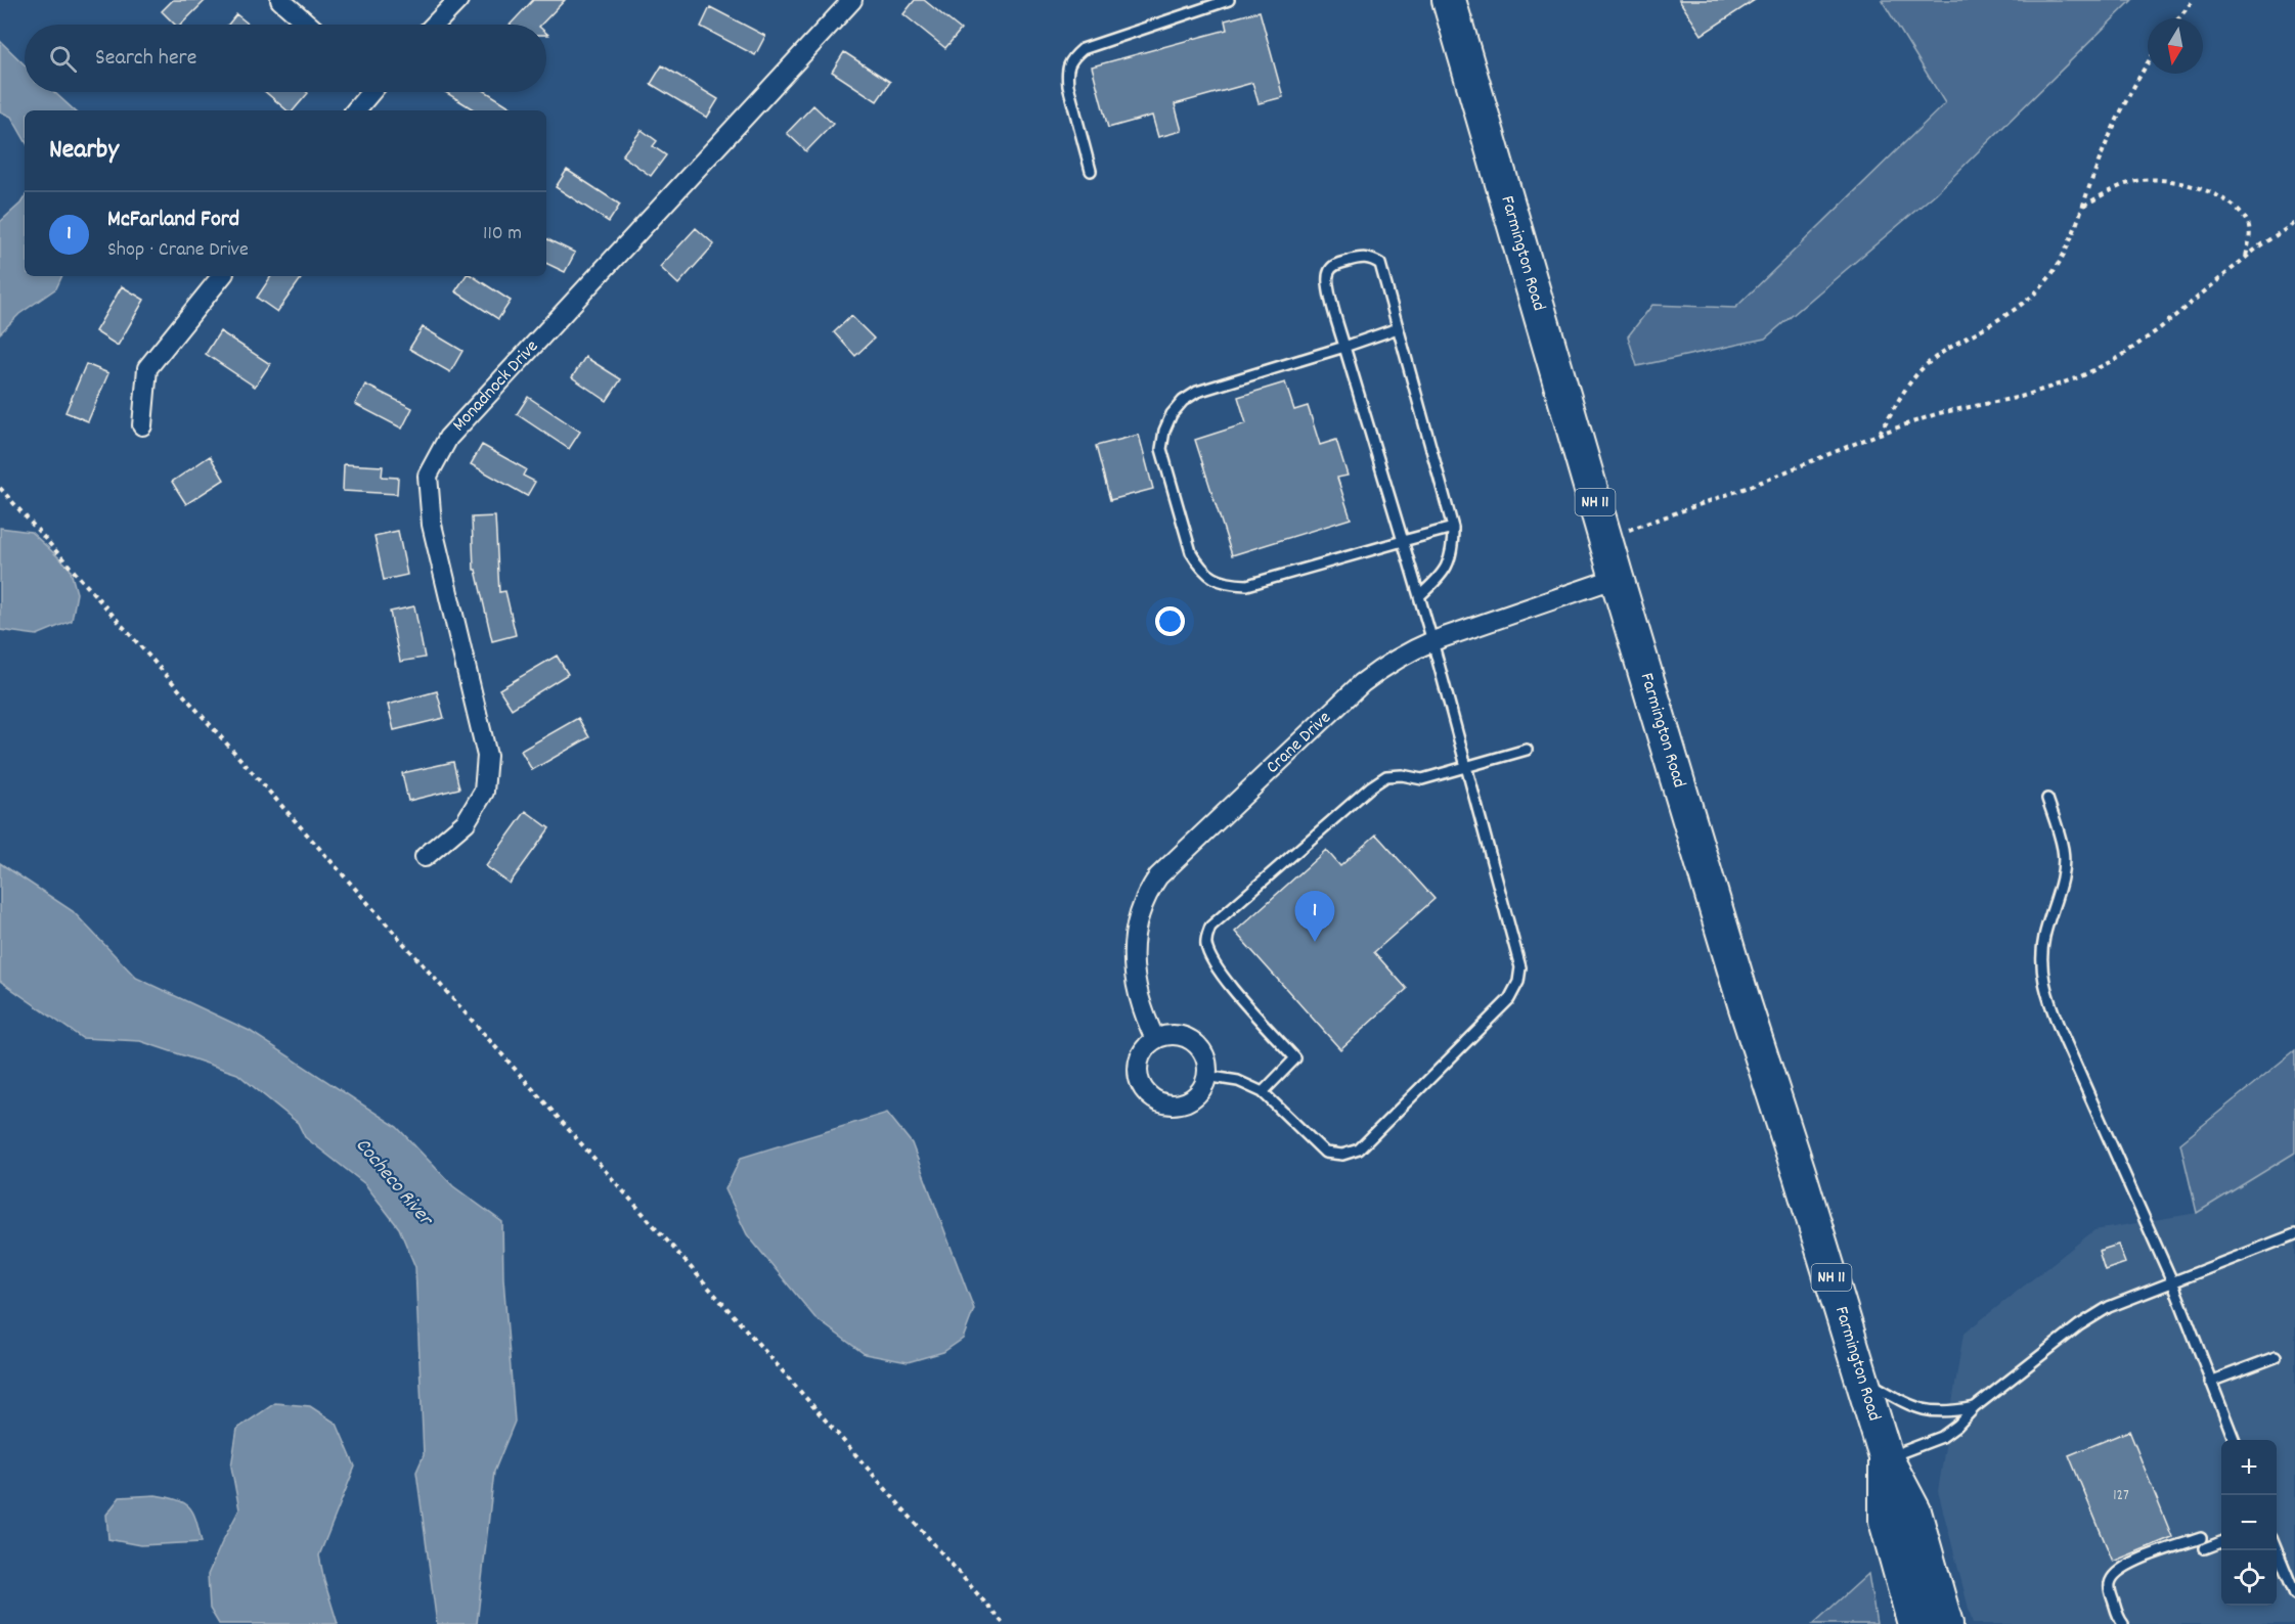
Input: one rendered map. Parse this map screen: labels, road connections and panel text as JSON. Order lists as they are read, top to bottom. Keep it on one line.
{"streets":{"highway":["Farmington Road","NH 11"],"street":["Monadnock Drive","Crane Drive"]},"crossings":[["Farmington Road","Crane Drive"]],"water":["Cocheco River"],"house_numbers":["127"],"north":"bottom","page":{"search":"Search here","heading":"Nearby","list":[{"mark":"1","name":"McFarland Ford","note":"Shop · Crane Drive","value":"110 m"}],"pins":"1","map_buttons":["+","−"]}}
